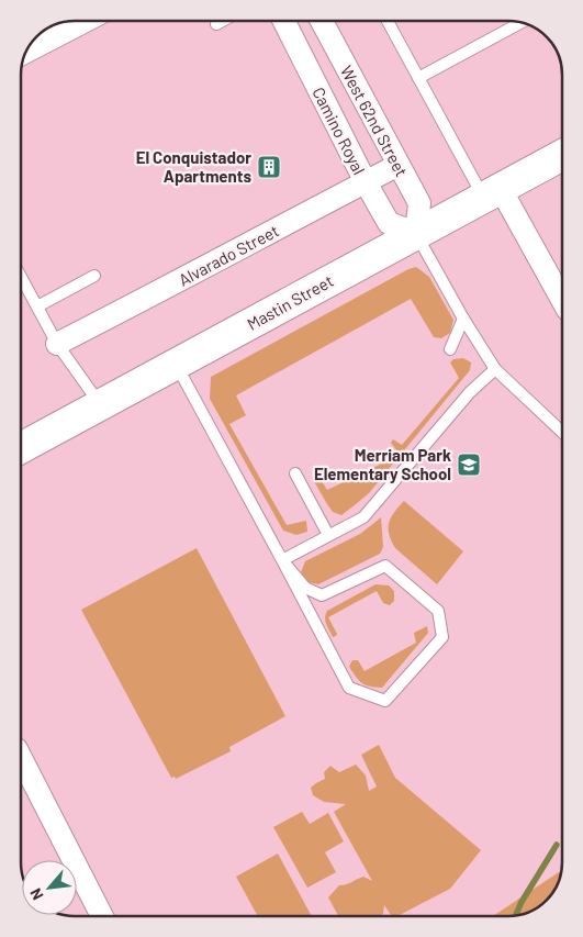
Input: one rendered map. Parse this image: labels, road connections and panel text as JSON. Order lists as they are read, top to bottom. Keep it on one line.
{"streets":{"street":["West 62nd Street","Camino Royal","Alvarado Street","Mastin Street"]},"crossings":[["West 62nd Street","Camino Royal"],["West 62nd Street","Alvarado Street"],["West 62nd Street","Mastin Street"],["Camino Royal","Alvarado Street"],["Camino Royal","Mastin Street"]],"places":{"building":["El Conquistador Apartments"],"school or university":["Merriam Park Elementary School"]},"north":"bottom left"}
